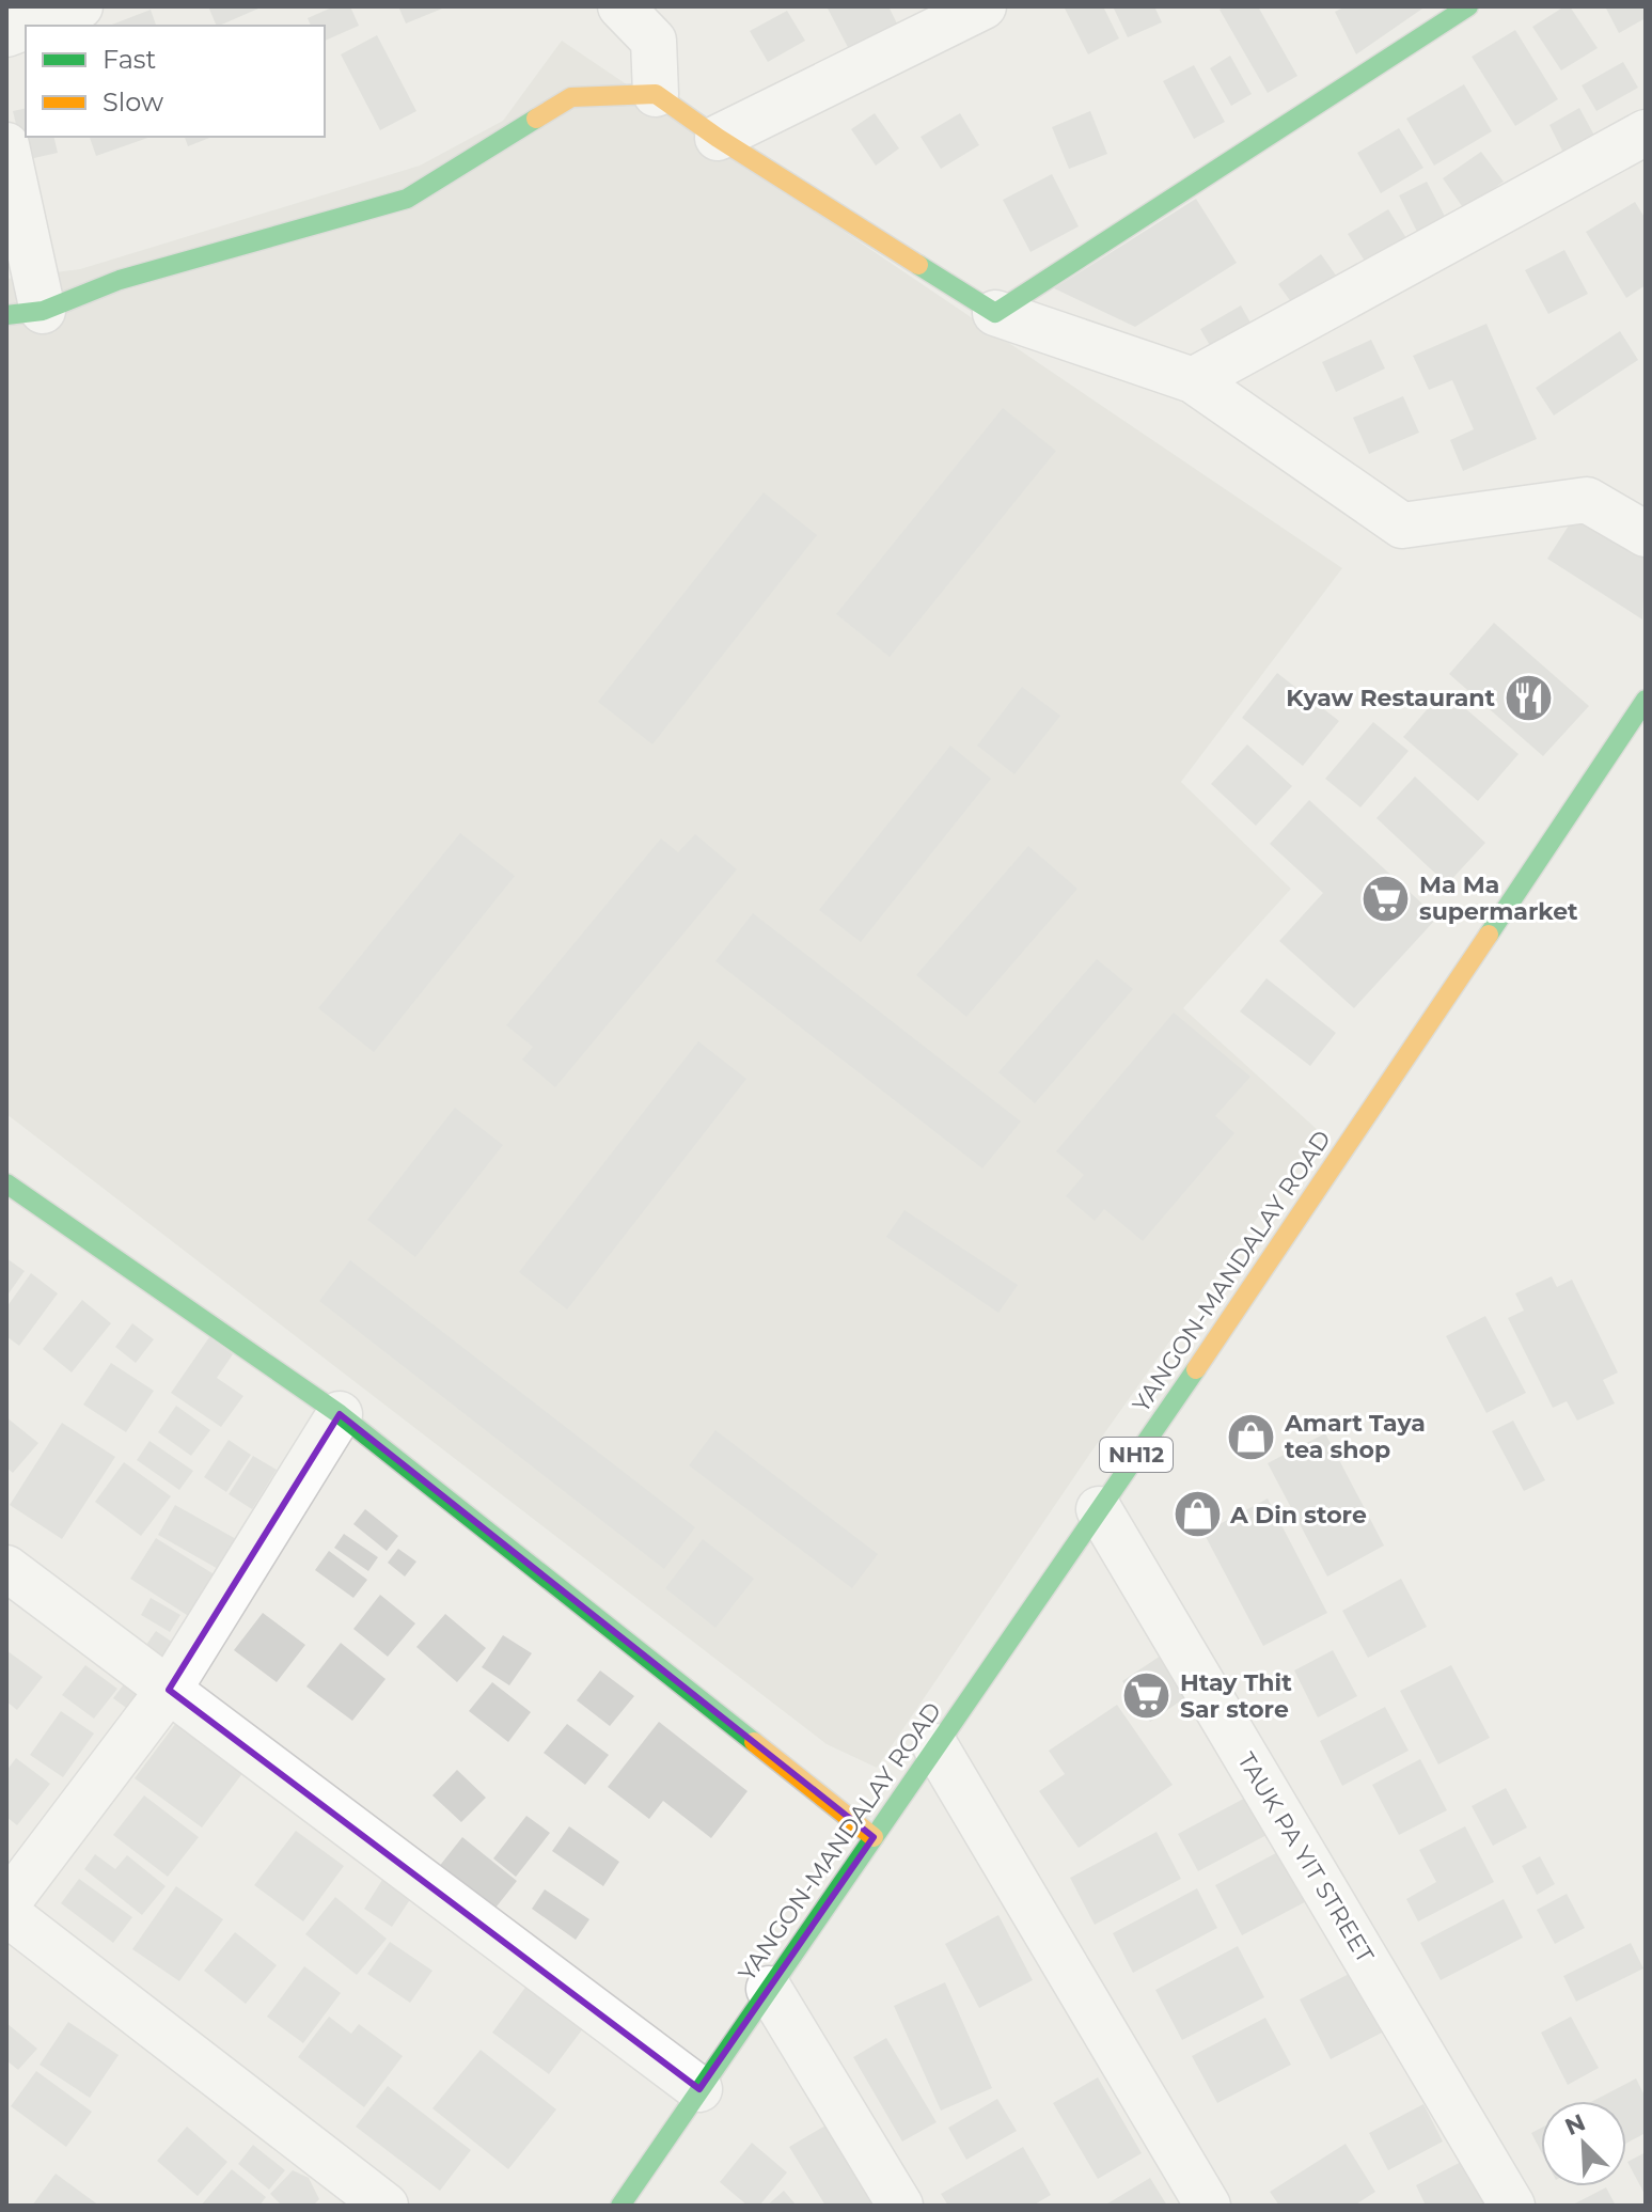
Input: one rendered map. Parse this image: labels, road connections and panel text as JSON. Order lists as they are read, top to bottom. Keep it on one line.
{"streets":{"main road":["YANGON-MANDALAY ROAD","NH12"],"street":["TAUK PA YIT STREET"]},"crossings":[["YANGON-MANDALAY ROAD","TAUK PA YIT STREET"]],"places":{"restaurant":["Kyaw Restaurant"],"supermarket":["Ma Ma supermarket","Htay Thit Sar store"],"shop":["Amart Taya tea shop","A Din store"]},"legend":["Fast","Slow"],"north":"top left"}
